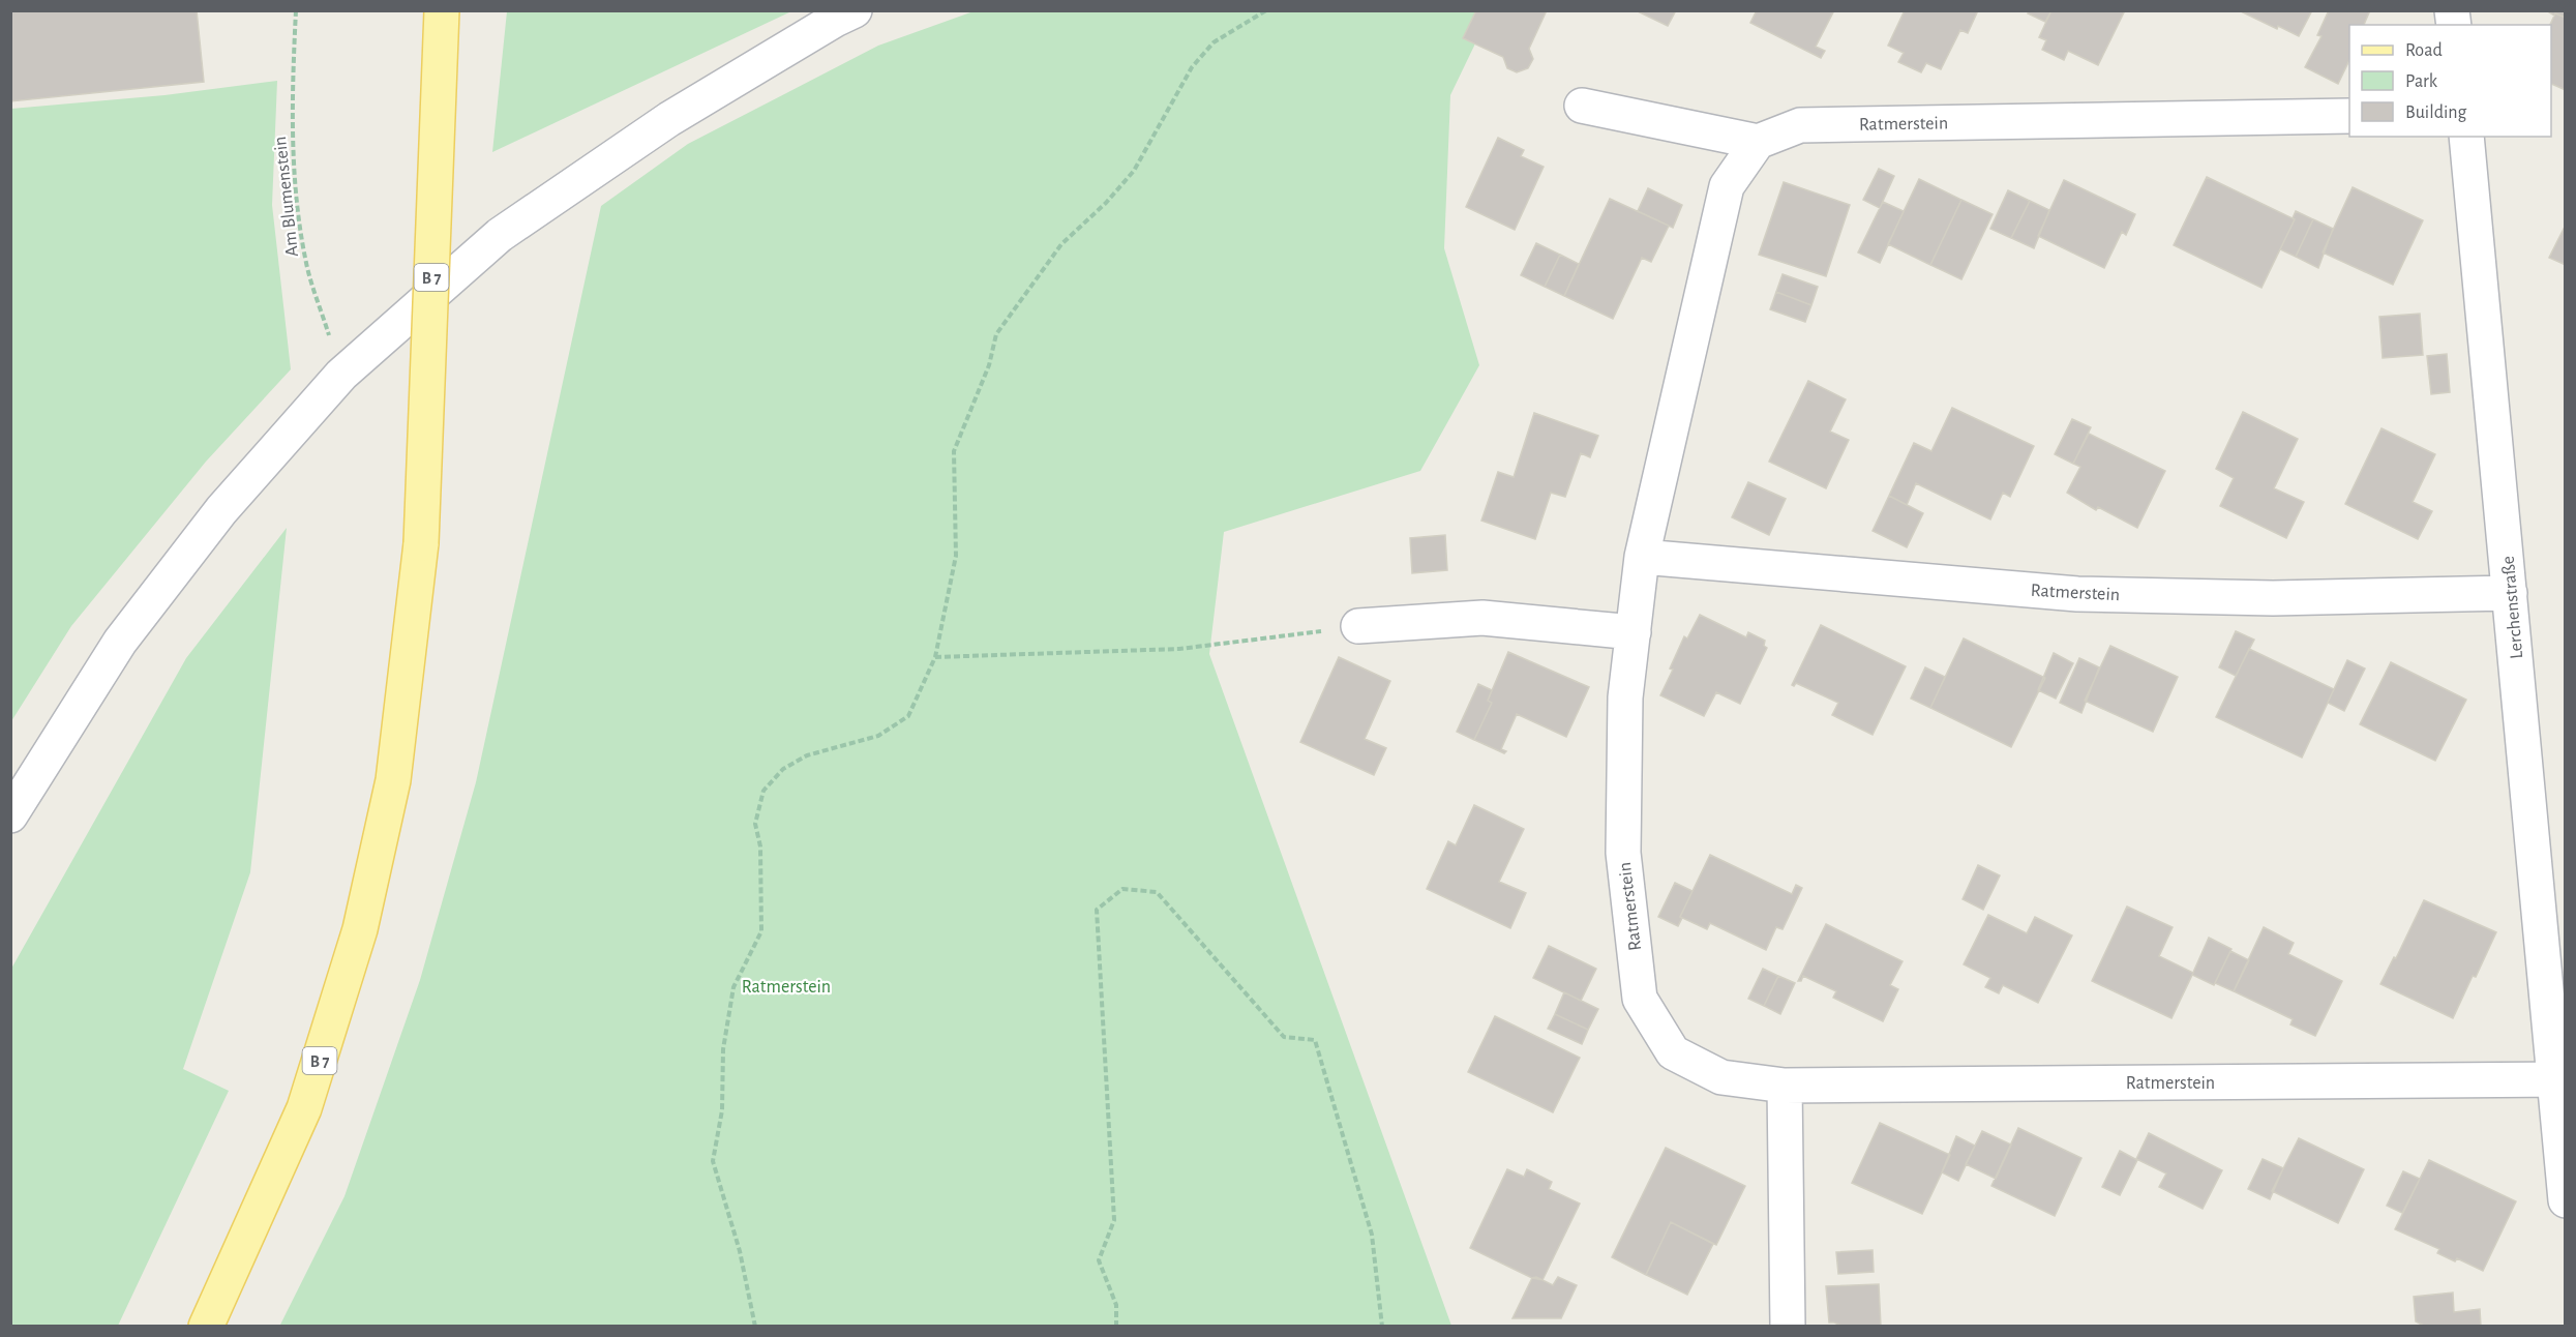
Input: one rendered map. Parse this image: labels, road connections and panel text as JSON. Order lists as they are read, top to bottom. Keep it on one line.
{"streets":{"main road":["B 7"],"street":["Ratmerstein","Lerchenstraße"],"path":["Am Blumenstein"]},"crossings":[["Ratmerstein","Lerchenstraße"]],"parks":["Ratmerstein"],"legend":["Road","Park","Building"]}
